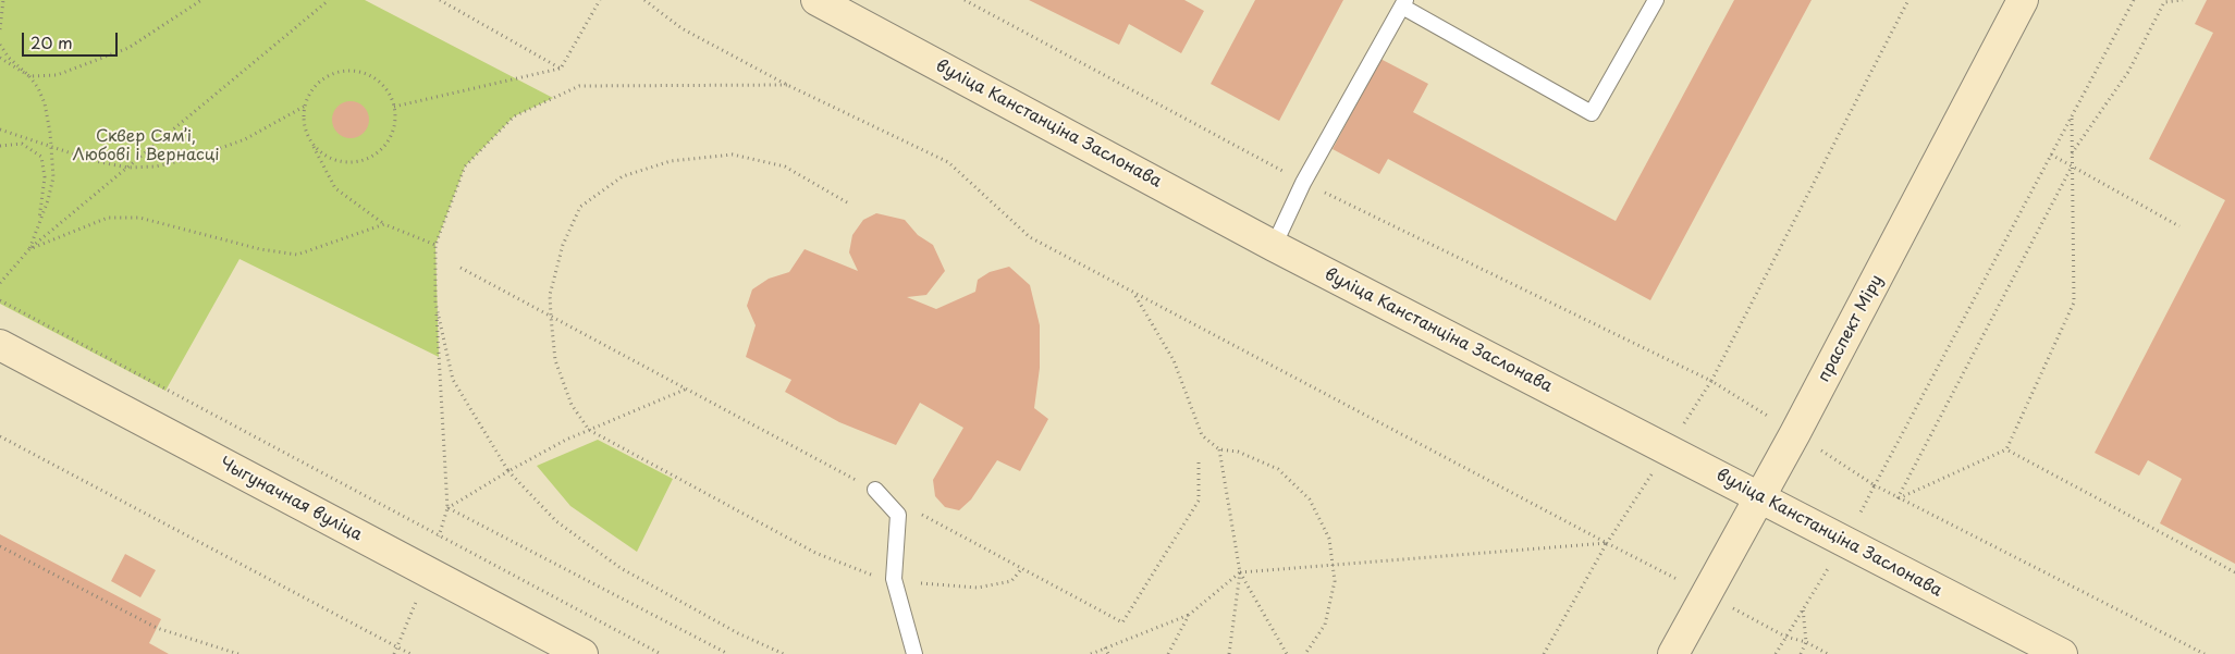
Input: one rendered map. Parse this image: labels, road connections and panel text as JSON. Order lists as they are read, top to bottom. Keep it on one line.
{"streets":{"main road":["вуліца Канстанціна Заслонава","праспект Міру","Чыгуначная вуліца"]},"crossings":[["вуліца Канстанціна Заслонава","праспект Міру"]],"parks":["Сквер Сямʼі, Любові і Вернасці"],"scale_bar":"20 m"}
